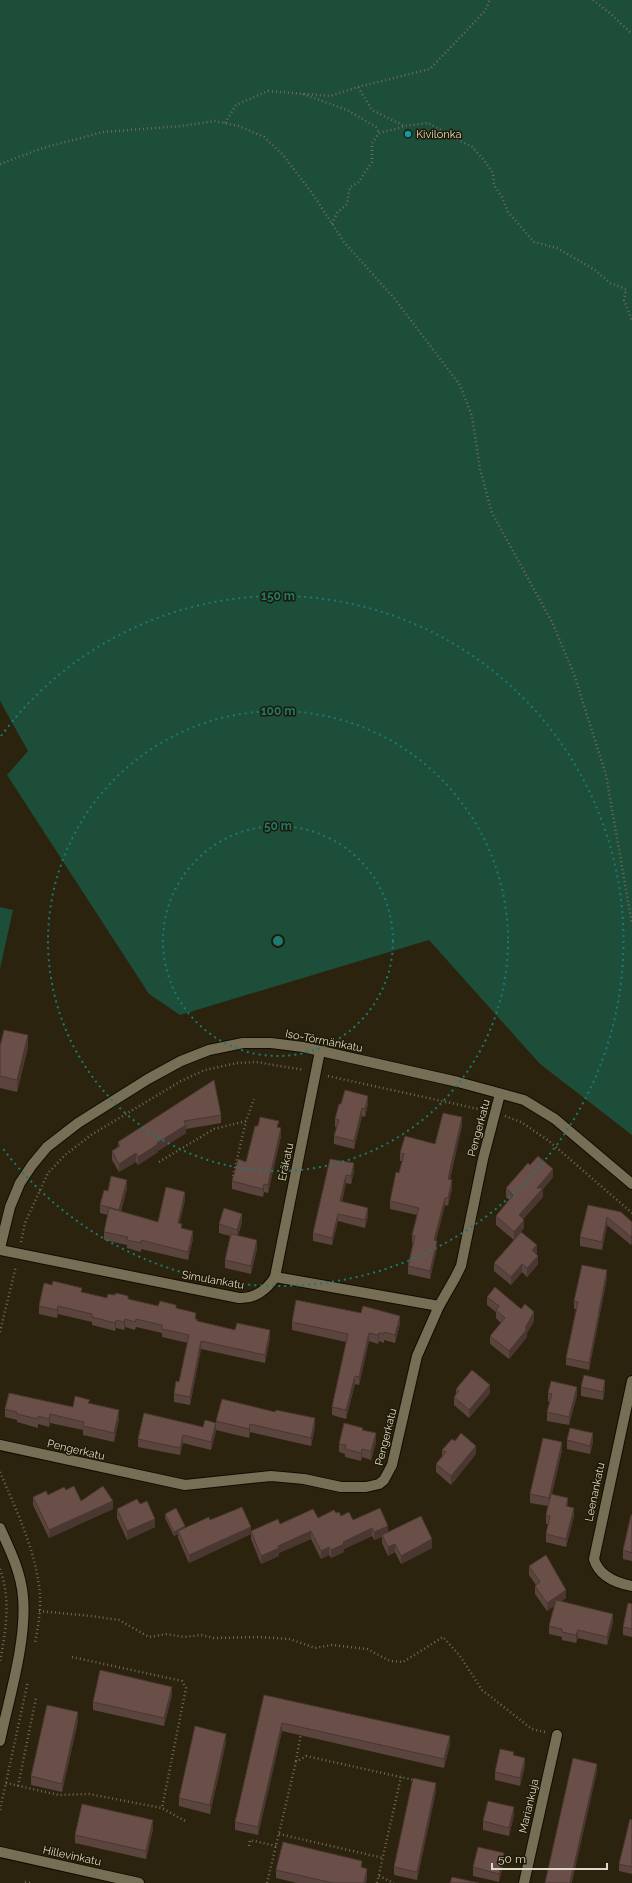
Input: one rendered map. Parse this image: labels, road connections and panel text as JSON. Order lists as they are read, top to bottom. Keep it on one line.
{"streets":{"street":["Iso-Törmänkatu","Pengerkatu","Eräkatu","Simulankatu","Leenankatu","Mariankuja","Hillevinkatu"]},"crossings":[["Iso-Törmänkatu","Pengerkatu"],["Iso-Törmänkatu","Eräkatu"],["Iso-Törmänkatu","Simulankatu"],["Eräkatu","Simulankatu"]],"places":["Kivilonka"],"scale_bar":"50 m","rings":["150 m","100 m","50 m"]}
